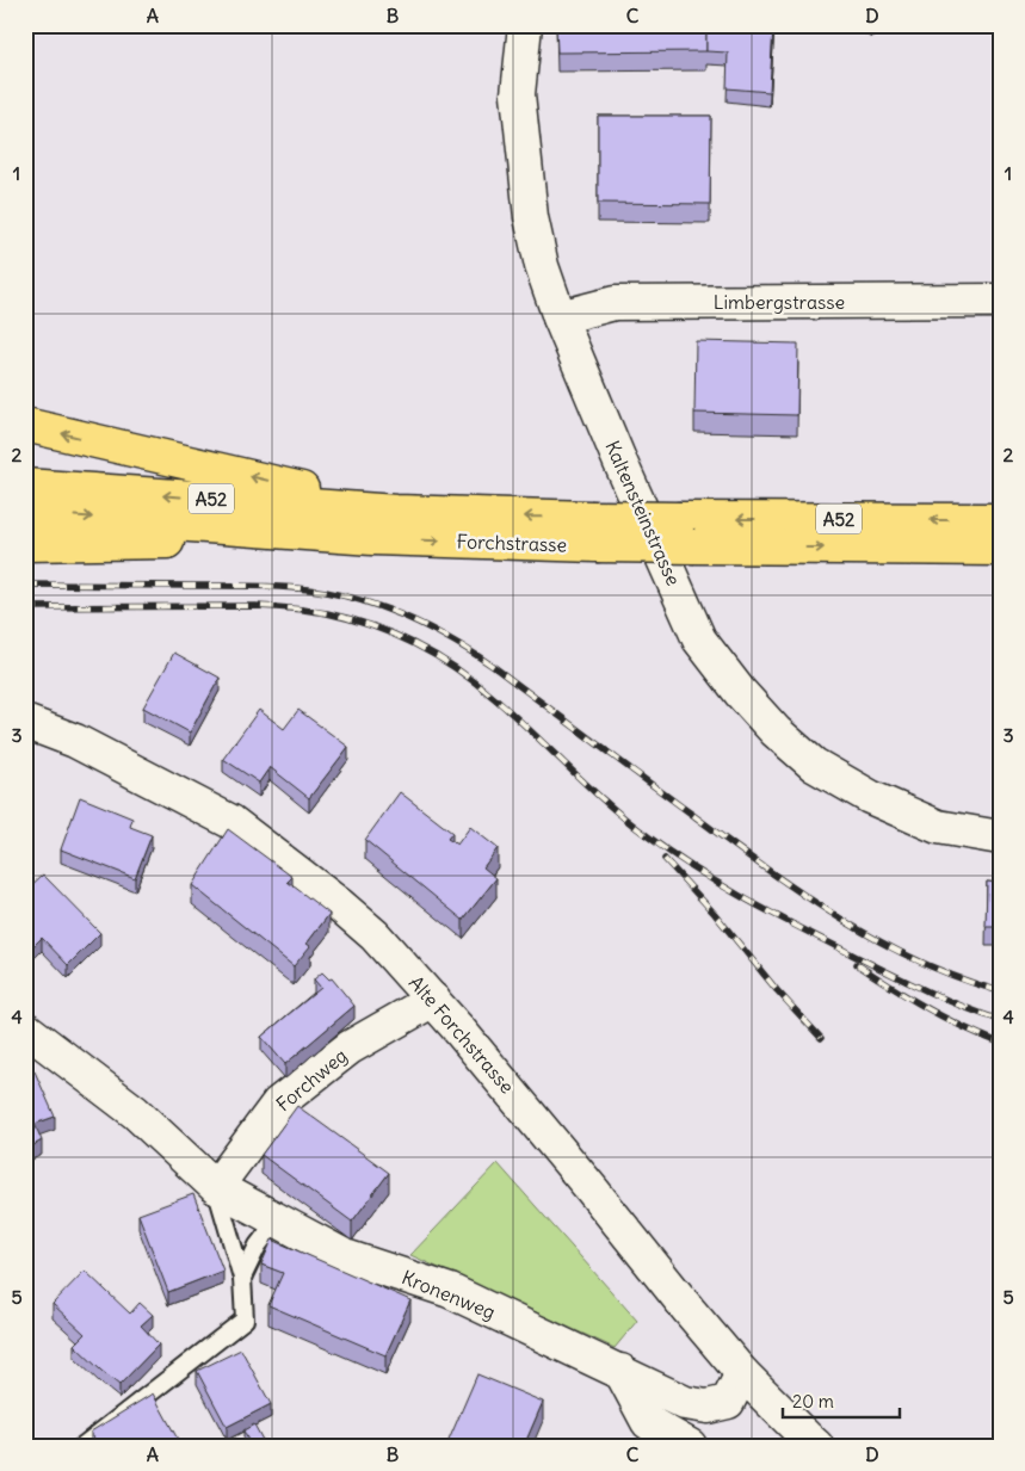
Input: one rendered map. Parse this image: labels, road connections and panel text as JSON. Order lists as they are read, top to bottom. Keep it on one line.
{"streets":{"highway":["A52","Forchstrasse"],"street":["Limbergstrasse","Kaltensteinstrasse","Alte Forchstrasse","Forchweg","Kronenweg"]},"crossings":[["Limbergstrasse","Kaltensteinstrasse"],["Alte Forchstrasse","Forchweg"],["Alte Forchstrasse","Kronenweg"],["Forchweg","Kronenweg"]],"scale_bar":"20 m","grid":{"columns":["A","B","C","D"],"rows":["1","2","3","4","5"]}}
